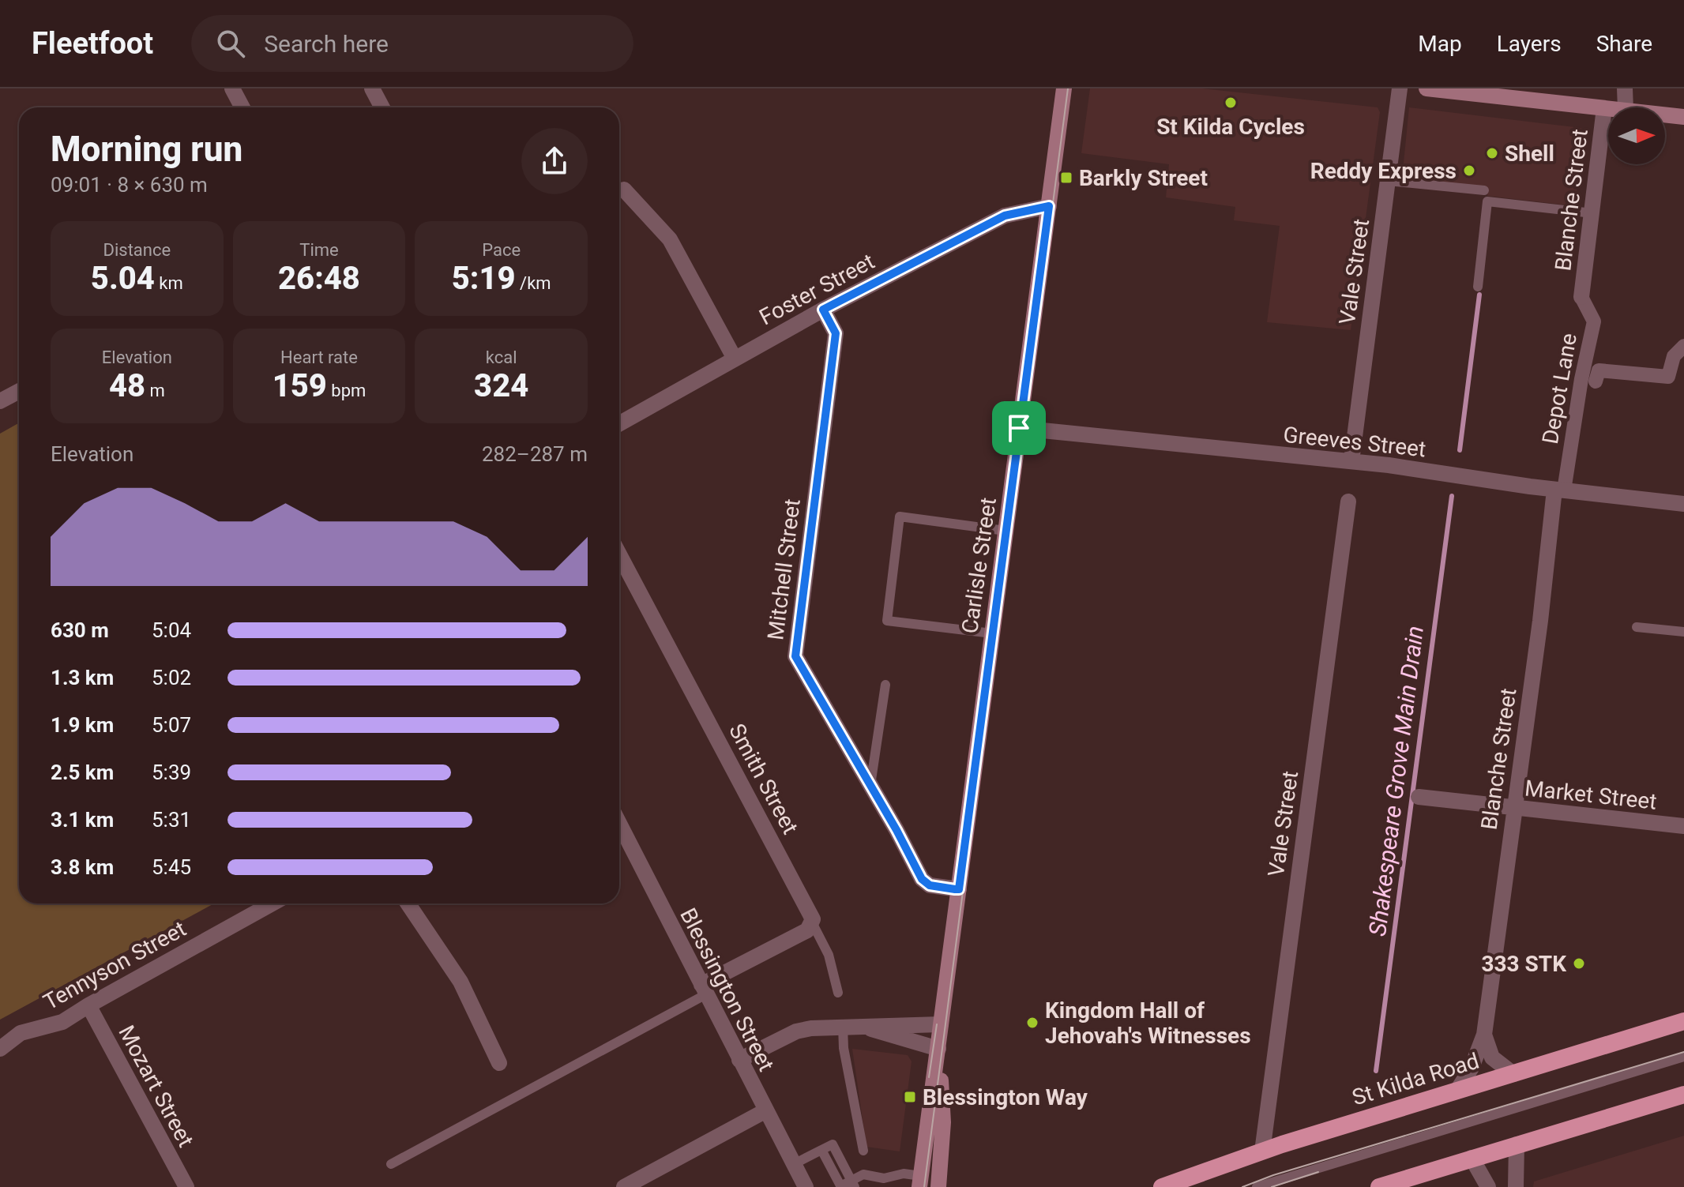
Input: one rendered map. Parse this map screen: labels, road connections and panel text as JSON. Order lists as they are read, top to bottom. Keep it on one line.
{"streets":{"highway":["St Kilda Road"],"main road":["Carlisle Street"],"street":["Blanche Street","Vale Street","Foster Street","Depot Lane","Greeves Street","Mitchell Street","Smith Street","Market Street","Tennyson Street","Blessington Street","Mozart Street"]},"crossings":[["Blanche Street","Depot Lane"],["Blanche Street","Greeves Street"],["Blanche Street","Market Street"],["Blanche Street","St Kilda Road"],["Vale Street","Greeves Street"],["Vale Street","St Kilda Road"],["Foster Street","Carlisle Street"],["Foster Street","Mitchell Street"],["Depot Lane","Greeves Street"],["Greeves Street","Carlisle Street"],["Carlisle Street","Mitchell Street"],["Tennyson Street","Mozart Street"]],"water":["Shakespeare Grove Main Drain"],"places":{"other":["St Kilda Cycles","Shell","Reddy Express","333 STK","Kingdom Hall of Jehovah's Witnesses"],"transit":["Barkly Street","Blessington Way"]},"north":"right","page":{"header":"Fleetfoot","search":"Search here","nav":["Map","Layers","Share"],"heading":["Morning run","09:01 · 8 × 630 m"],"stats":[["Distance","5.04 km"],["Time","26:48"],["Pace","5:19 /km"],["Elevation","48 m"],["Heart rate","159 bpm"],["kcal","324"]],"chart":["Elevation","282–287 m"],"list":[{"name":"630 m","note":"5:04"},{"name":"1.3 km","note":"5:02"},{"name":"1.9 km","note":"5:07"},{"name":"2.5 km","note":"5:39"},{"name":"3.1 km","note":"5:31"},{"name":"3.8 km","note":"5:45"}]}}
